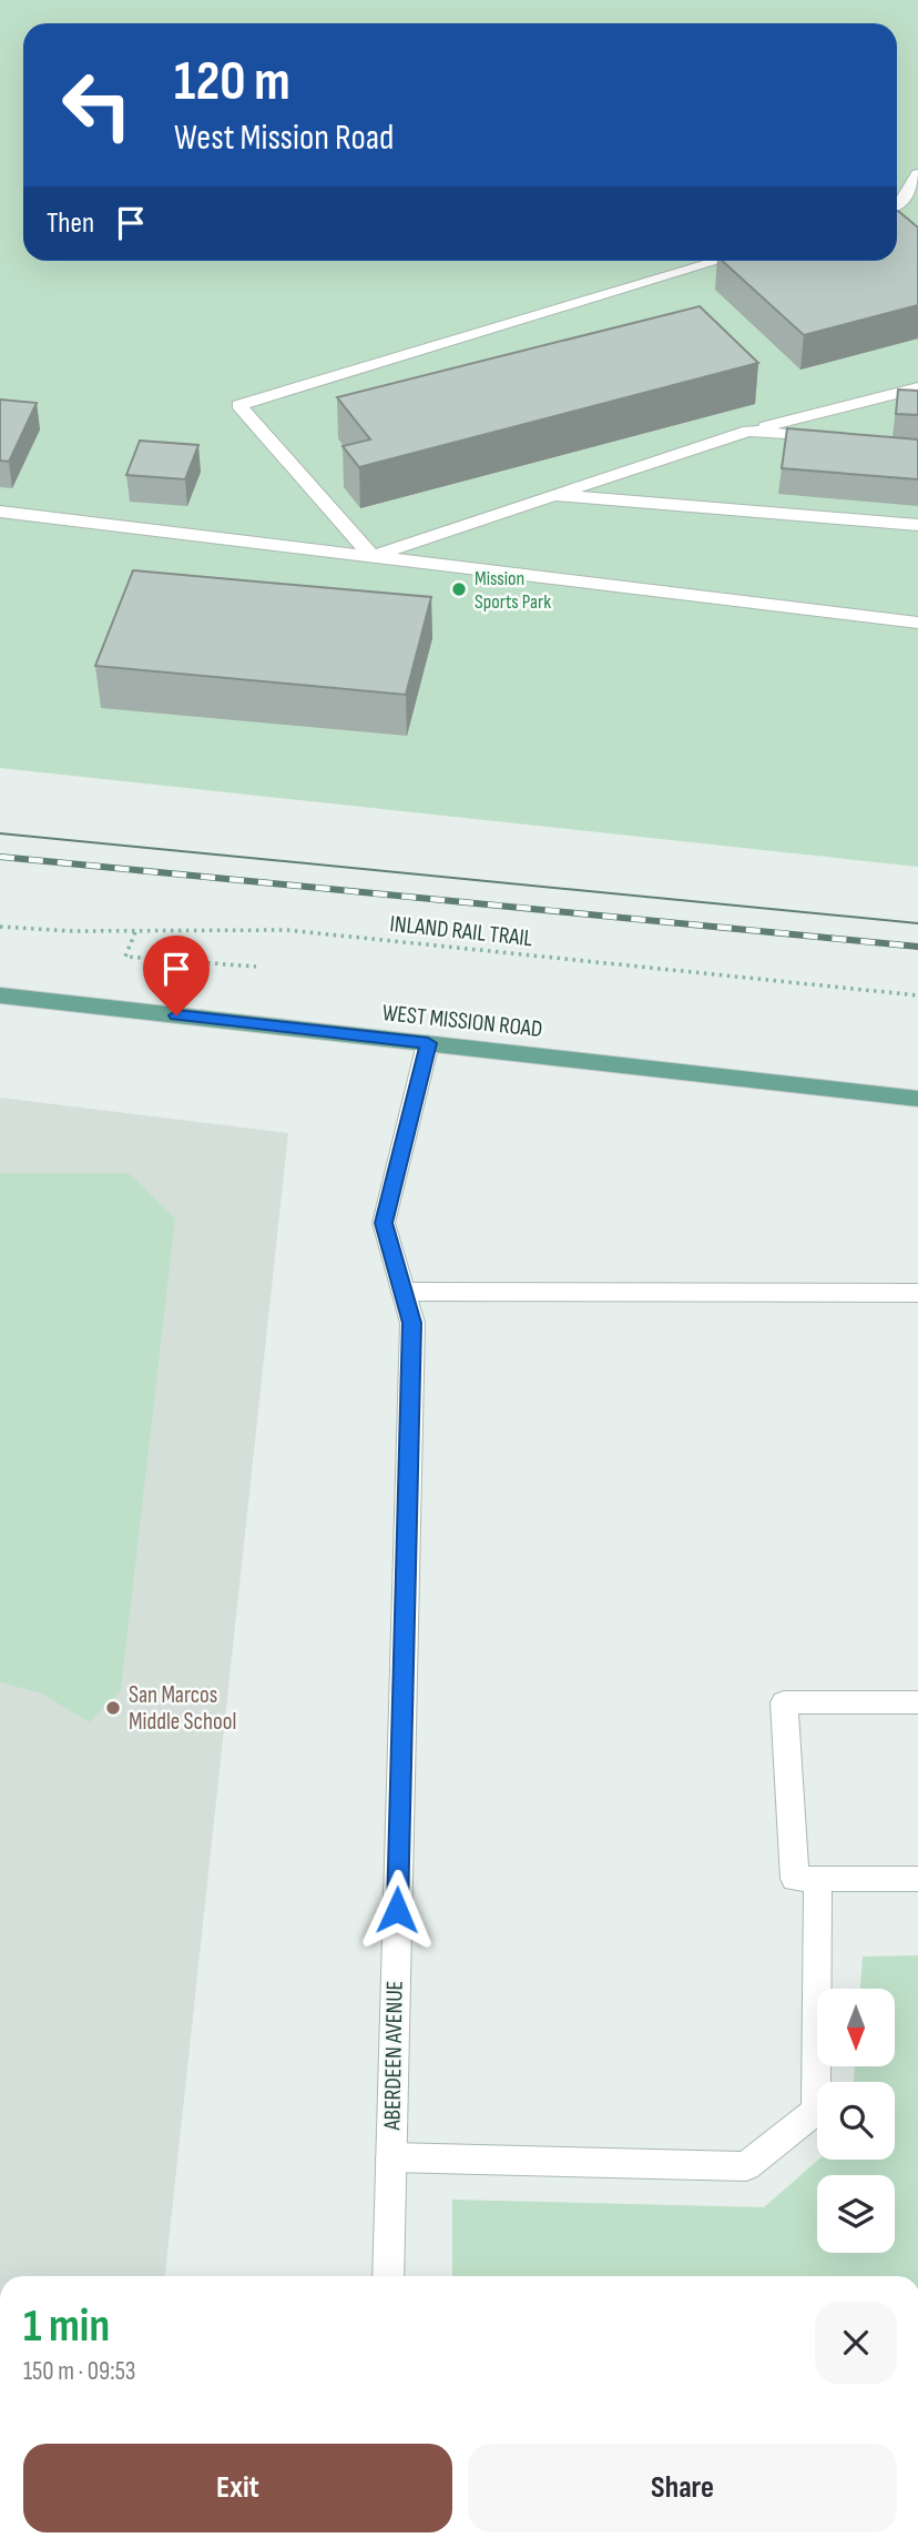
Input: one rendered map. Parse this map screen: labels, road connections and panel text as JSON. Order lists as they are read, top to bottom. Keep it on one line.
{"streets":{"main road":["WEST MISSION ROAD"],"street":["ABERDEEN AVENUE"],"path":["INLAND RAIL TRAIL"]},"crossings":[["WEST MISSION ROAD","ABERDEEN AVENUE"]],"places":["Mission Sports Park","San Marcos Middle School"],"north":"bottom","page":{"turn":["120 m","West Mission Road"],"then":"Then","heading":["1 min","150 m · 09:53"],"buttons":["Exit","Share"]}}
